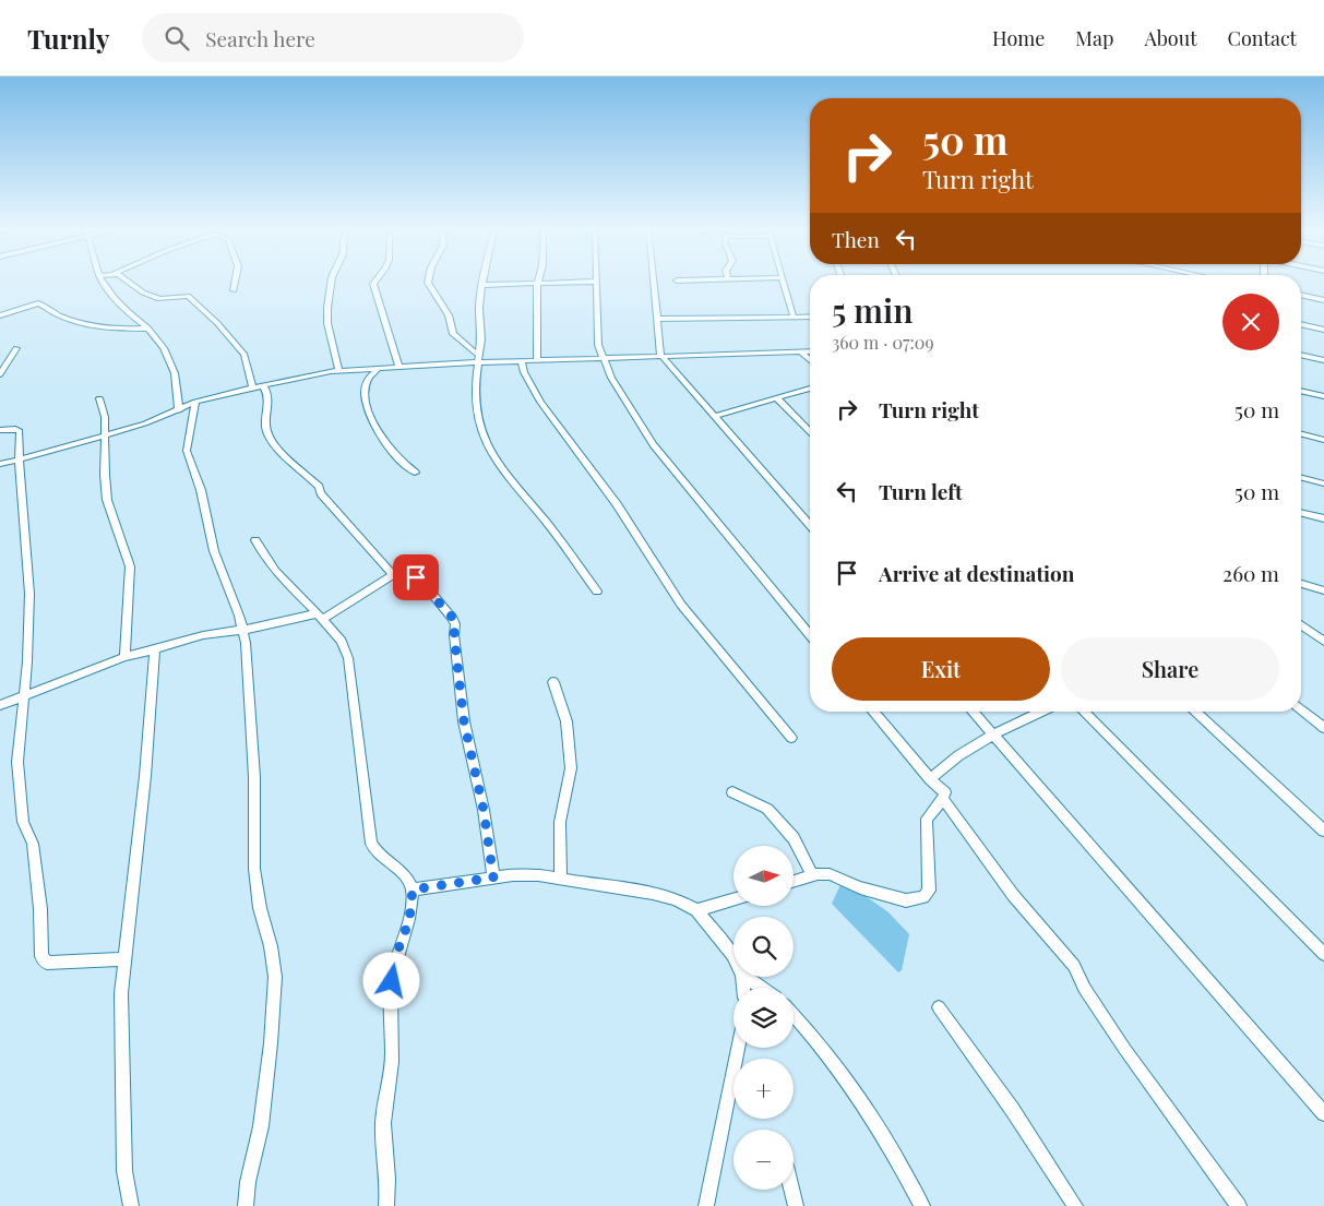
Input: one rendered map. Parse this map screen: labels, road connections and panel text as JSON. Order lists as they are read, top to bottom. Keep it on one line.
{"north":"right","page":{"header":"Turnly","search":"Search here","nav":["Home","Map","About","Contact"],"turn":["50 m","Turn right"],"then":"Then","heading":["5 min","360 m · 07:09"],"list":[{"name":"Turn right","value":"50 m"},{"name":"Turn left","value":"50 m"},{"name":"Arrive at destination","value":"260 m"}],"buttons":["Exit","Share"],"map_buttons":["+","−"]}}
